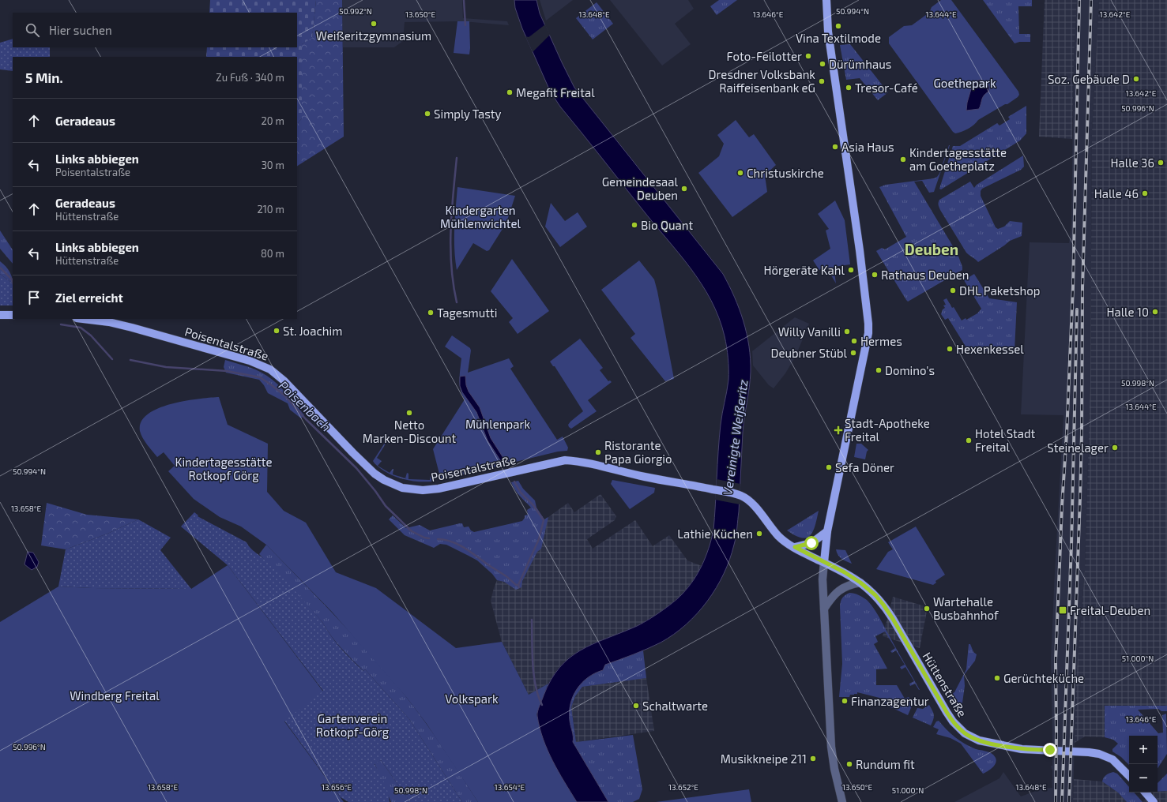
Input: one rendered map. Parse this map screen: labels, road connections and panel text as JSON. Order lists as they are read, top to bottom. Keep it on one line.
{"streets":{"main road":["Poisentalstraße","Hüttenstraße"]},"crossings":[["Poisentalstraße","Hüttenstraße"]],"districts":["Deuben"],"water":["Poisenbach","Vereinigte Weißeritz"],"parks":["Goethepark","Kindergarten Mühlenwichtel","Mühlenpark","Kindertagesstätte Rotkopf Görg","Windberg Freital","Volkspark","Gartenverein Rotkopf-Görg"],"places":{"other":["Weißeritzgymnasium","Vina Textilmode","Foto-Feilotter","Dürümhaus","Soz. Gebäude D","Dresdner Volksbank Raiffeisenbank eG","Tresor-Café","Megafit Freital","Simply Tasty","Asia Haus","Kindertagesstätte am Goetheplatz","Halle 36","Christuskirche","Gemeindesaal Deuben","Halle 46","Bio Quant","Hörgeräte Kahl","Rathaus Deuben","DHL Paketshop","Halle 10","Tagesmutti","St. Joachim","Willy Vanilli","Hermes","Hexenkessel","Deubner Stübl","Domino's","Netto Marken-Discount","Hotel Stadt Freital","Steinelager","Ristorante Papa Giorgio","Sefa Döner","Lathie Küchen","Wartehalle Busbahnhof","Gerüchteküche","Finanzagentur","Schaltwarte","Musikkneipe 211","Rundum fit"],"health":["Stadt-Apotheke Freital"],"transit":["Freital-Deuben"]},"page":{"search":"Hier suchen","heading":["5 Min.","Zu Fuß · 340 m"],"list":[["Geradeaus","20 m"],["Links abbiegen","Poisentalstraße","30 m"],["Geradeaus","Hüttenstraße","210 m"],["Links abbiegen","Hüttenstraße","80 m"],"Ziel erreicht"],"map_buttons":["+","−"]},"coordinates":["50.992°N","50.994°N","13.650°E","13.648°E","13.646°E","13.644°E","13.642°E","50.996°N","50.998°N","13.658°E","51.000°N","13.656°E","13.654°E","13.652°E"]}
